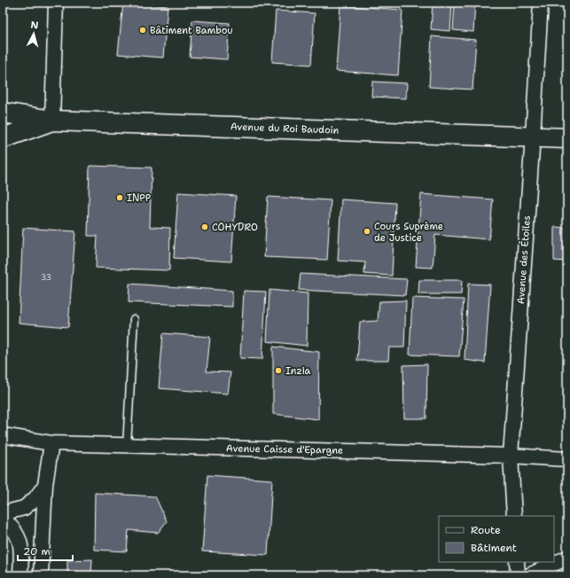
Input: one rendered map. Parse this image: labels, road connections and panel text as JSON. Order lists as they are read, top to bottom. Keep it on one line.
{"streets":{"street":["Avenue du Roi Baudoin","Avenue des Étoiles","Avenue Caisse d'Epargne"]},"crossings":[["Avenue du Roi Baudoin","Avenue des Étoiles"],["Avenue des Étoiles","Avenue Caisse d'Epargne"]],"places":["Bâtiment Bambou","INPP","COHYDRO","Cours Suprème de Justice","Inzia"],"house_numbers":["33"],"legend":["Route","Bâtiment"],"scale_bar":"20 m","north":"top"}
